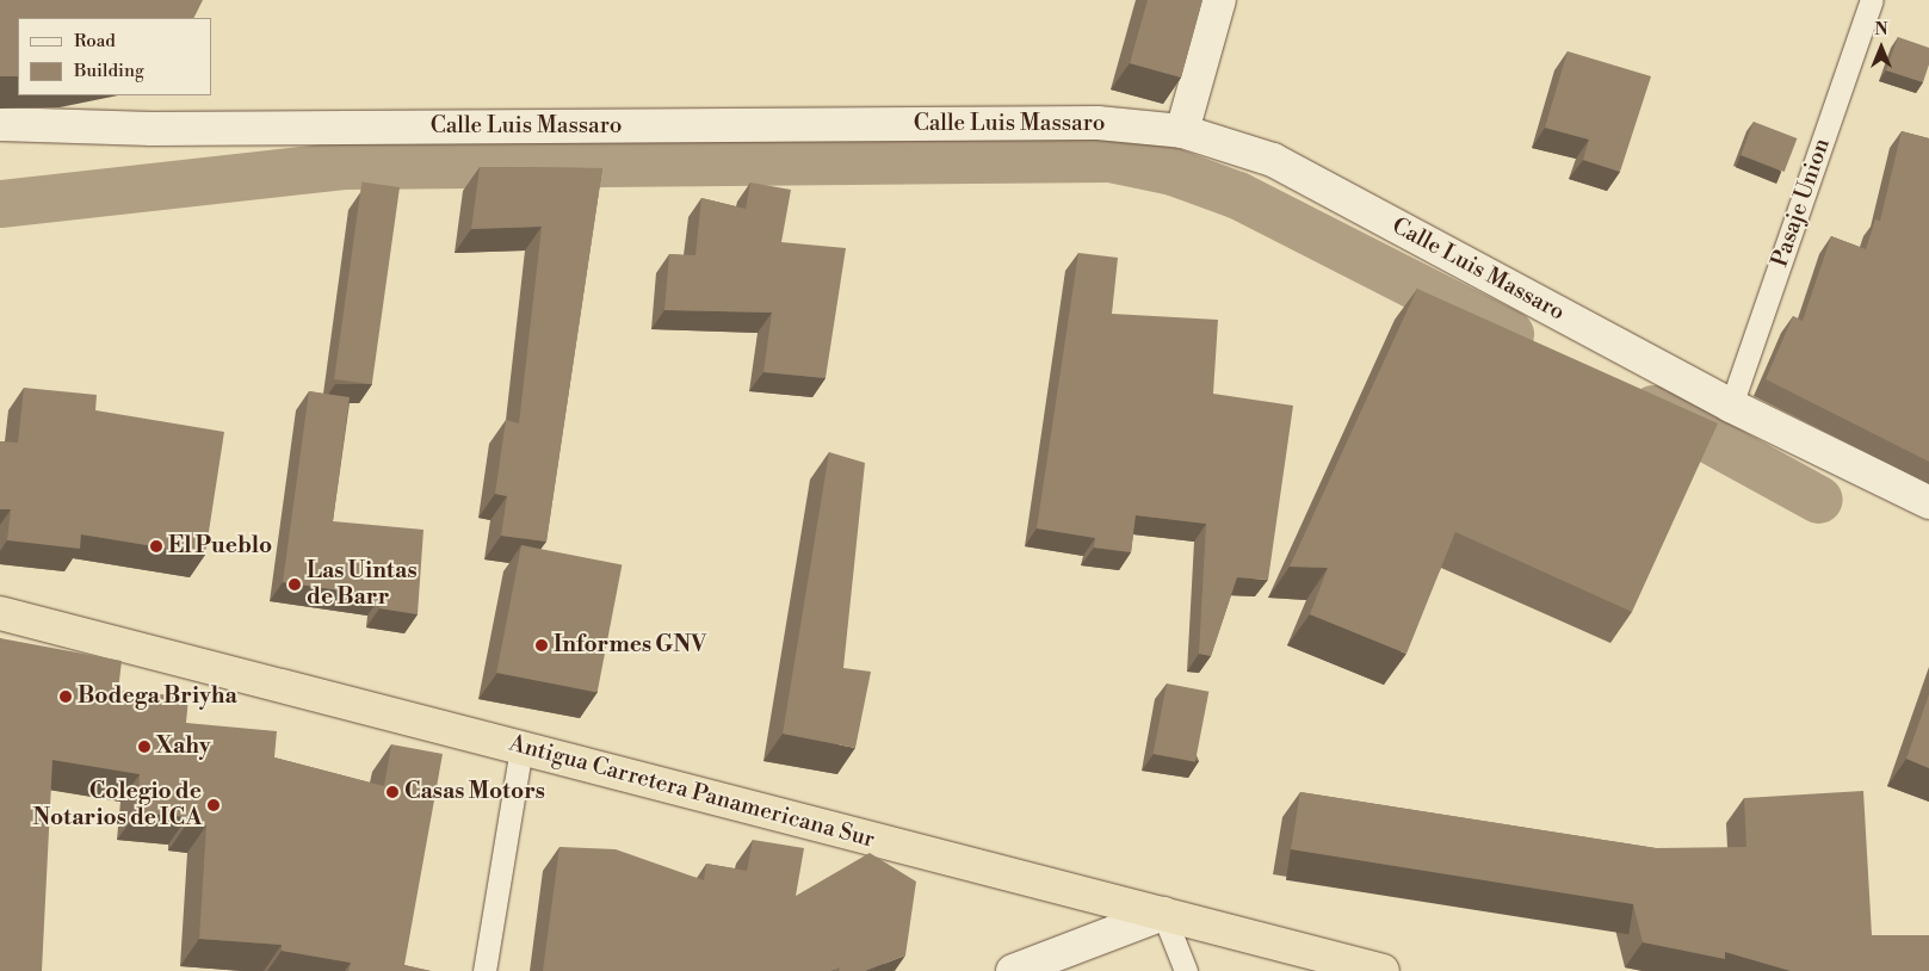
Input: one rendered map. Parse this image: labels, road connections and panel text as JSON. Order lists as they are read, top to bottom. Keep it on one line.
{"streets":{"highway":["Antigua Carretera Panamericana Sur"],"street":["Calle Luis Massaro"],"lane":["Pasaje Union"]},"crossings":[["Calle Luis Massaro","Pasaje Union"]],"places":["El Pueblo","Las Uintas de Barr","Informes GNV","Bodega Briyha","Xahy","Casas Motors","Colegio de Notarios de ICA"],"legend":["Road","Building"],"north":"top"}
